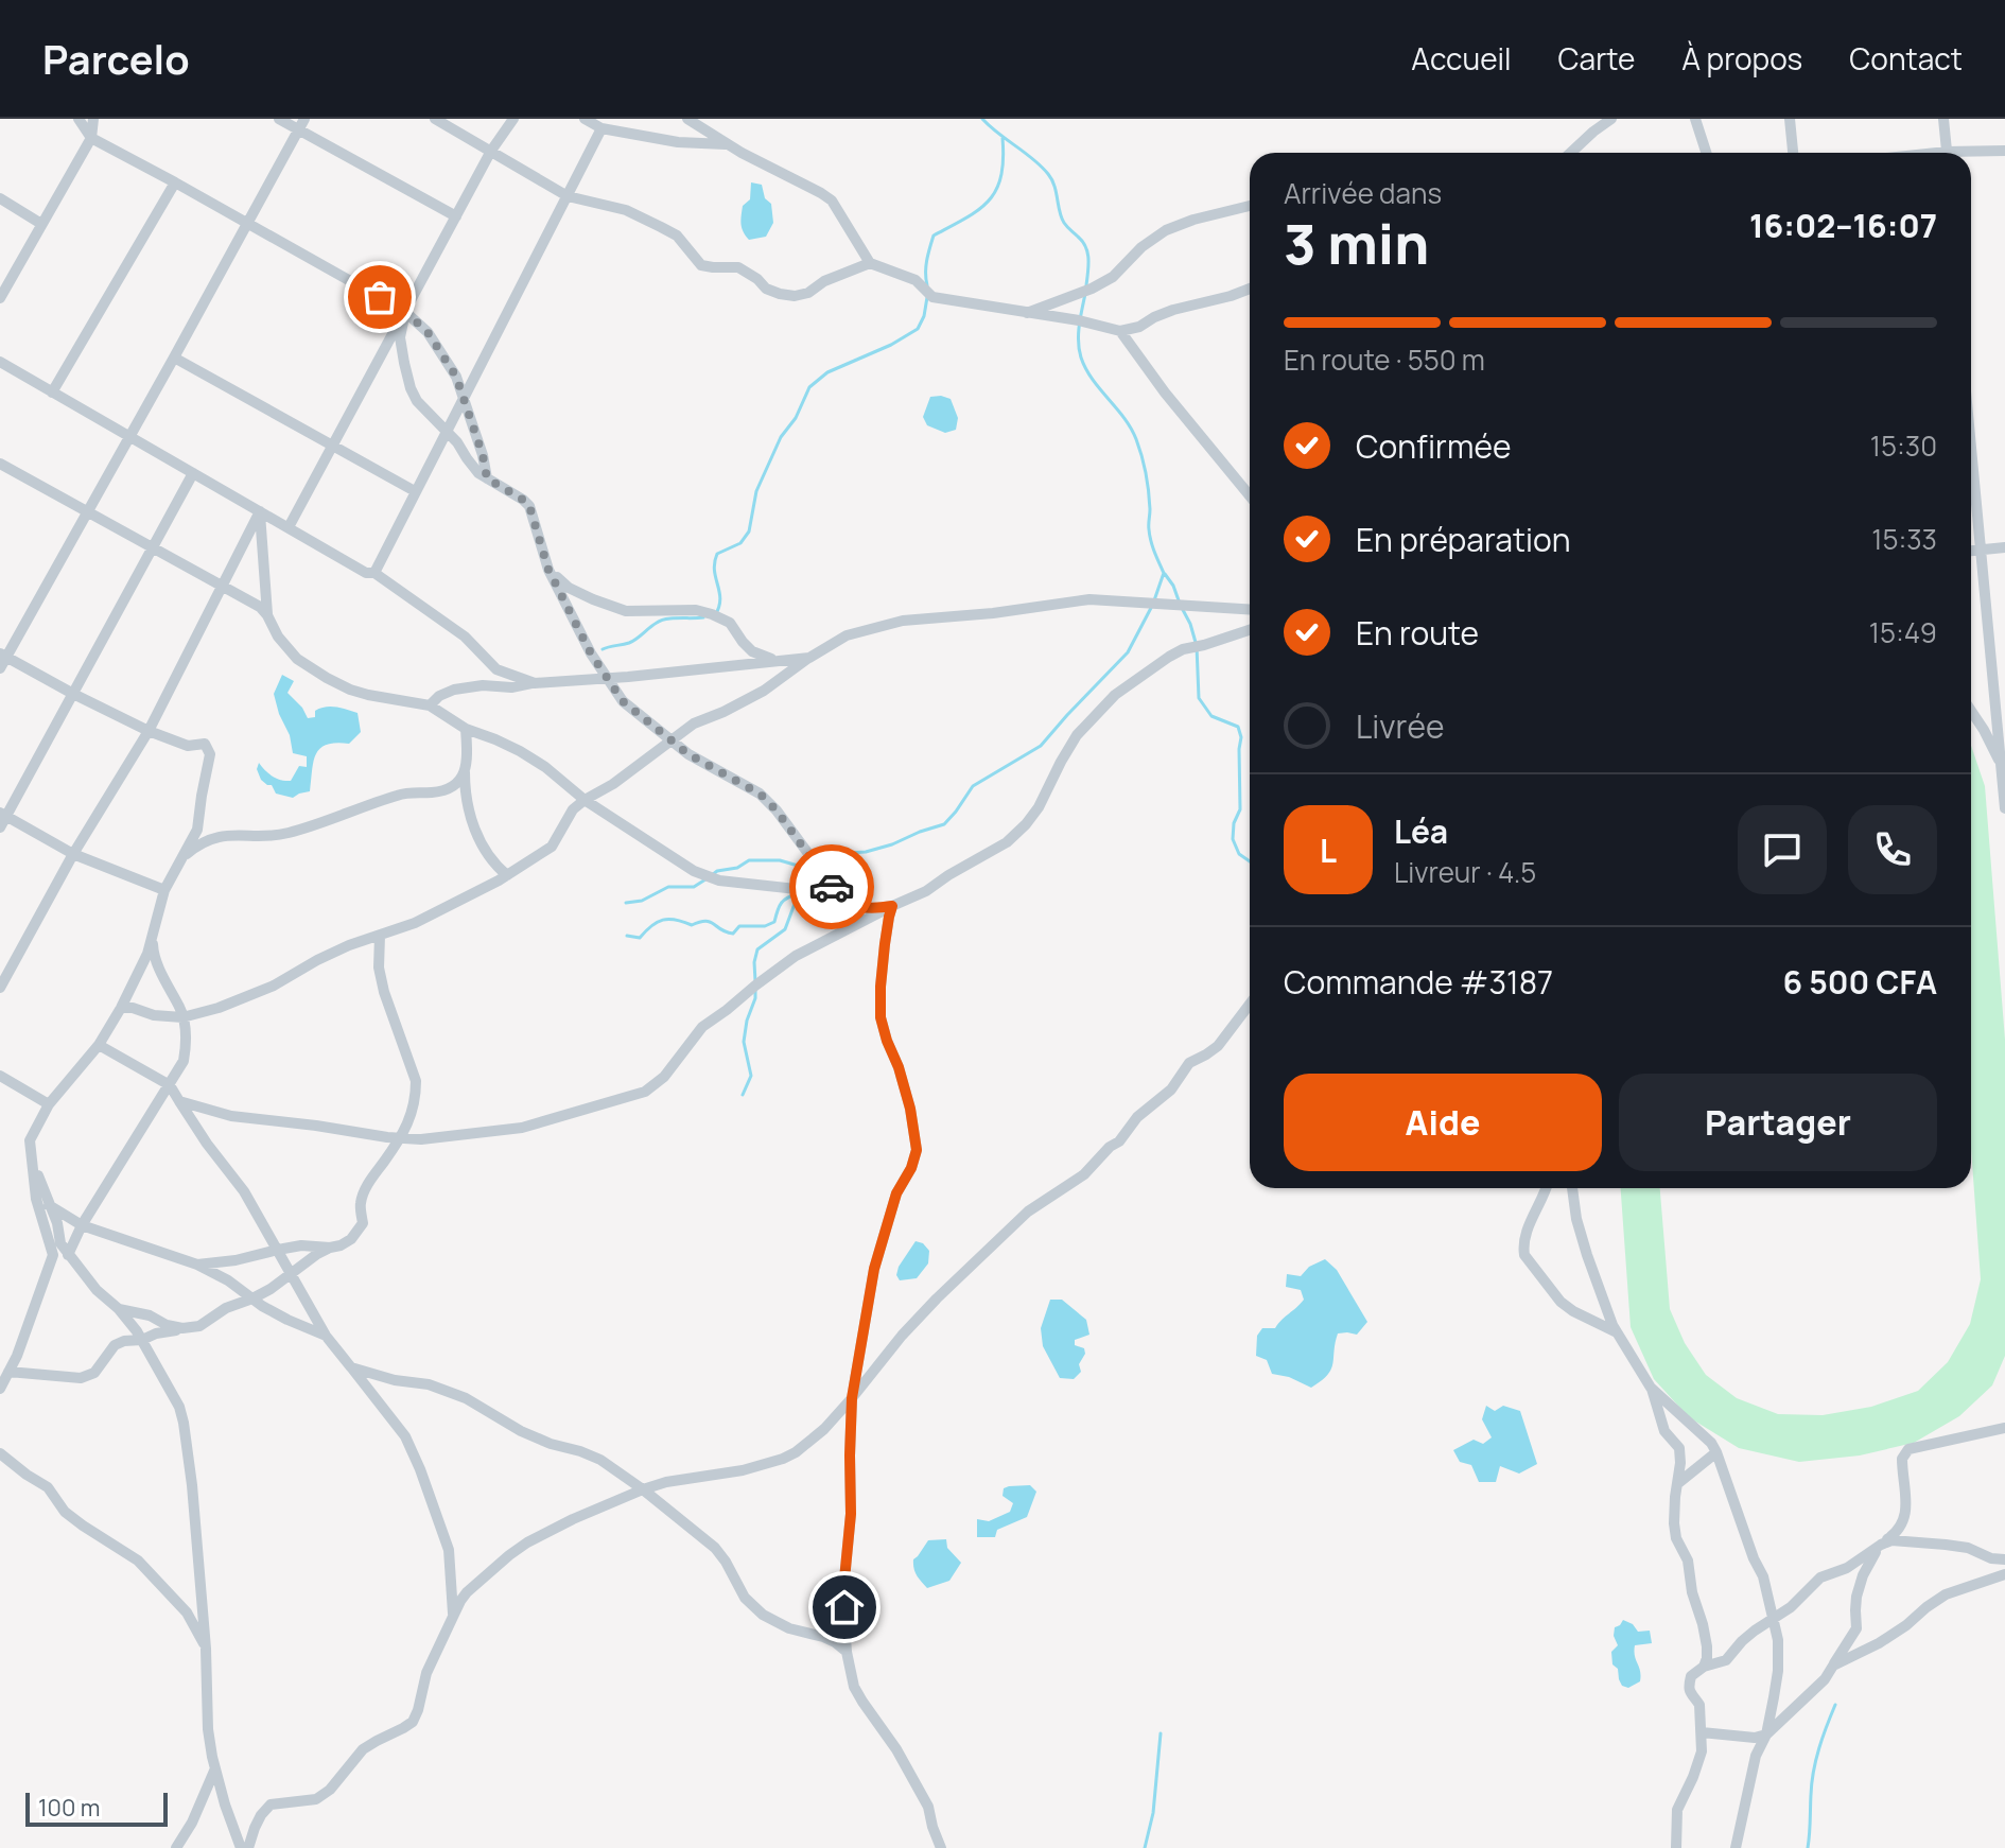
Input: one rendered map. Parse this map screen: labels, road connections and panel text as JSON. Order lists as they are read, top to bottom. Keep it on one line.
{"scale_bar":"100 m","page":{"header":"Parcelo","nav":["Accueil","Carte","À propos","Contact"],"heading":["3 min","Arrivée dans","16:02–16:07"],"panel":["Léa","Livreur · 4.5","Commande #3187","6 500 CFA"],"bar":"En route · 550 m","list":[["Confirmée","15:30"],["En préparation","15:33"],["En route","15:49"],"Livrée"],"round":"L","buttons":["Aide","Partager"],"scale":"100 m"}}
